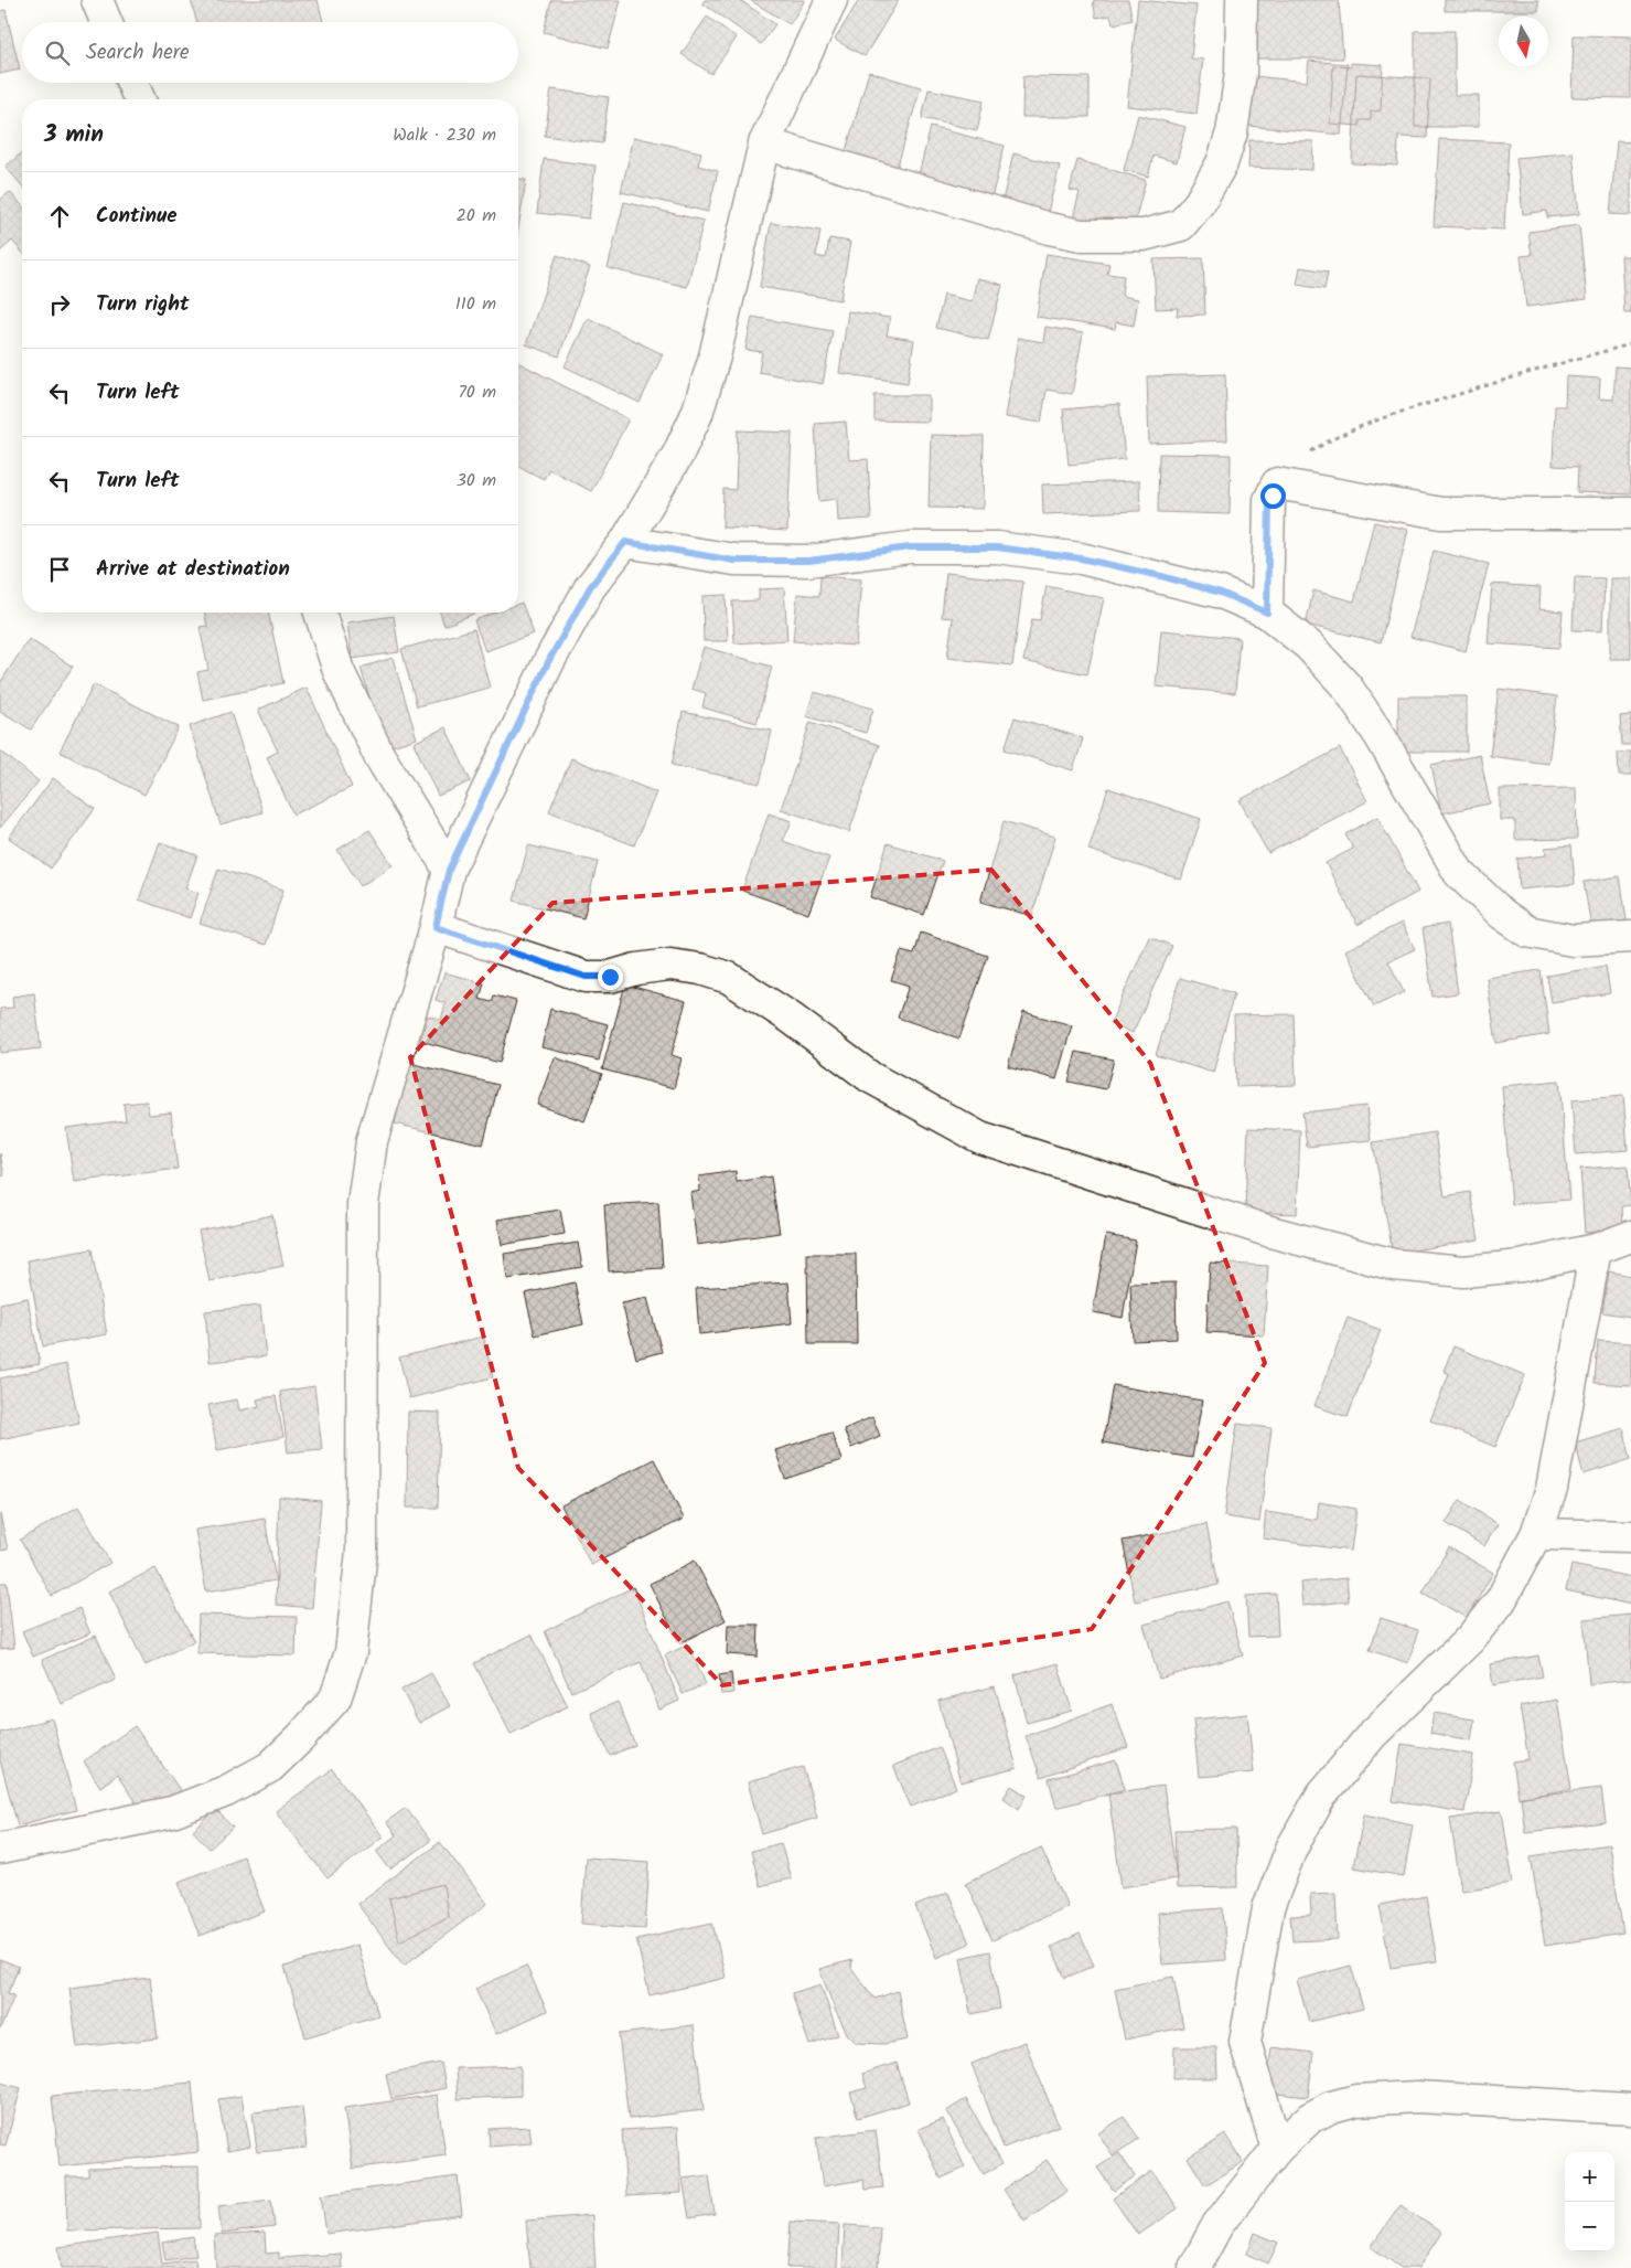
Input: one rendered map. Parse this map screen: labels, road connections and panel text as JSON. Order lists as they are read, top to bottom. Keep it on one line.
{"north":"bottom","page":{"search":"Search here","heading":["3 min","Walk · 230 m"],"list":[["Continue","20 m"],["Turn right","110 m"],["Turn left","70 m"],["Turn left","30 m"],"Arrive at destination"],"map_buttons":["+","−"]}}
